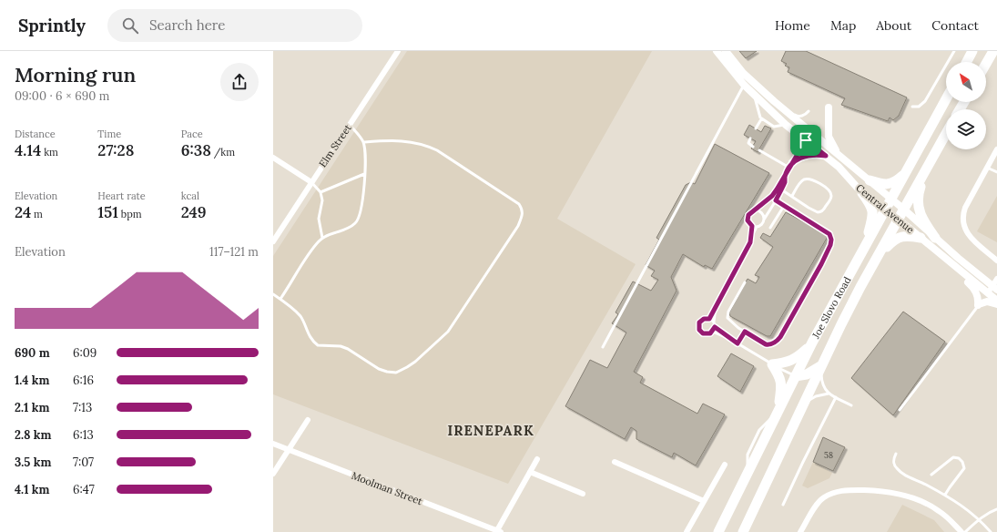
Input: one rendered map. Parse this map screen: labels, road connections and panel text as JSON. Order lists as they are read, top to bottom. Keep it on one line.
{"streets":{"highway":["Joe Slovo Road"],"street":["Elm Street","Central Avenue","Moolman Street"]},"crossings":[["Central Avenue","Joe Slovo Road"]],"districts":["IRENEPARK"],"house_numbers":["58"],"north":"top left","page":{"header":"Sprintly","search":"Search here","nav":["Home","Map","About","Contact"],"heading":["Morning run","09:00 · 6 × 690 m"],"stats":[["Distance","4.14 km"],["Time","27:28"],["Pace","6:38 /km"],["Elevation","24 m"],["Heart rate","151 bpm"],["kcal","249"]],"chart":["Elevation","117–121 m"],"list":[{"name":"690 m","note":"6:09"},{"name":"1.4 km","note":"6:16"},{"name":"2.1 km","note":"7:13"},{"name":"2.8 km","note":"6:13"},{"name":"3.5 km","note":"7:07"},{"name":"4.1 km","note":"6:47"}]}}
